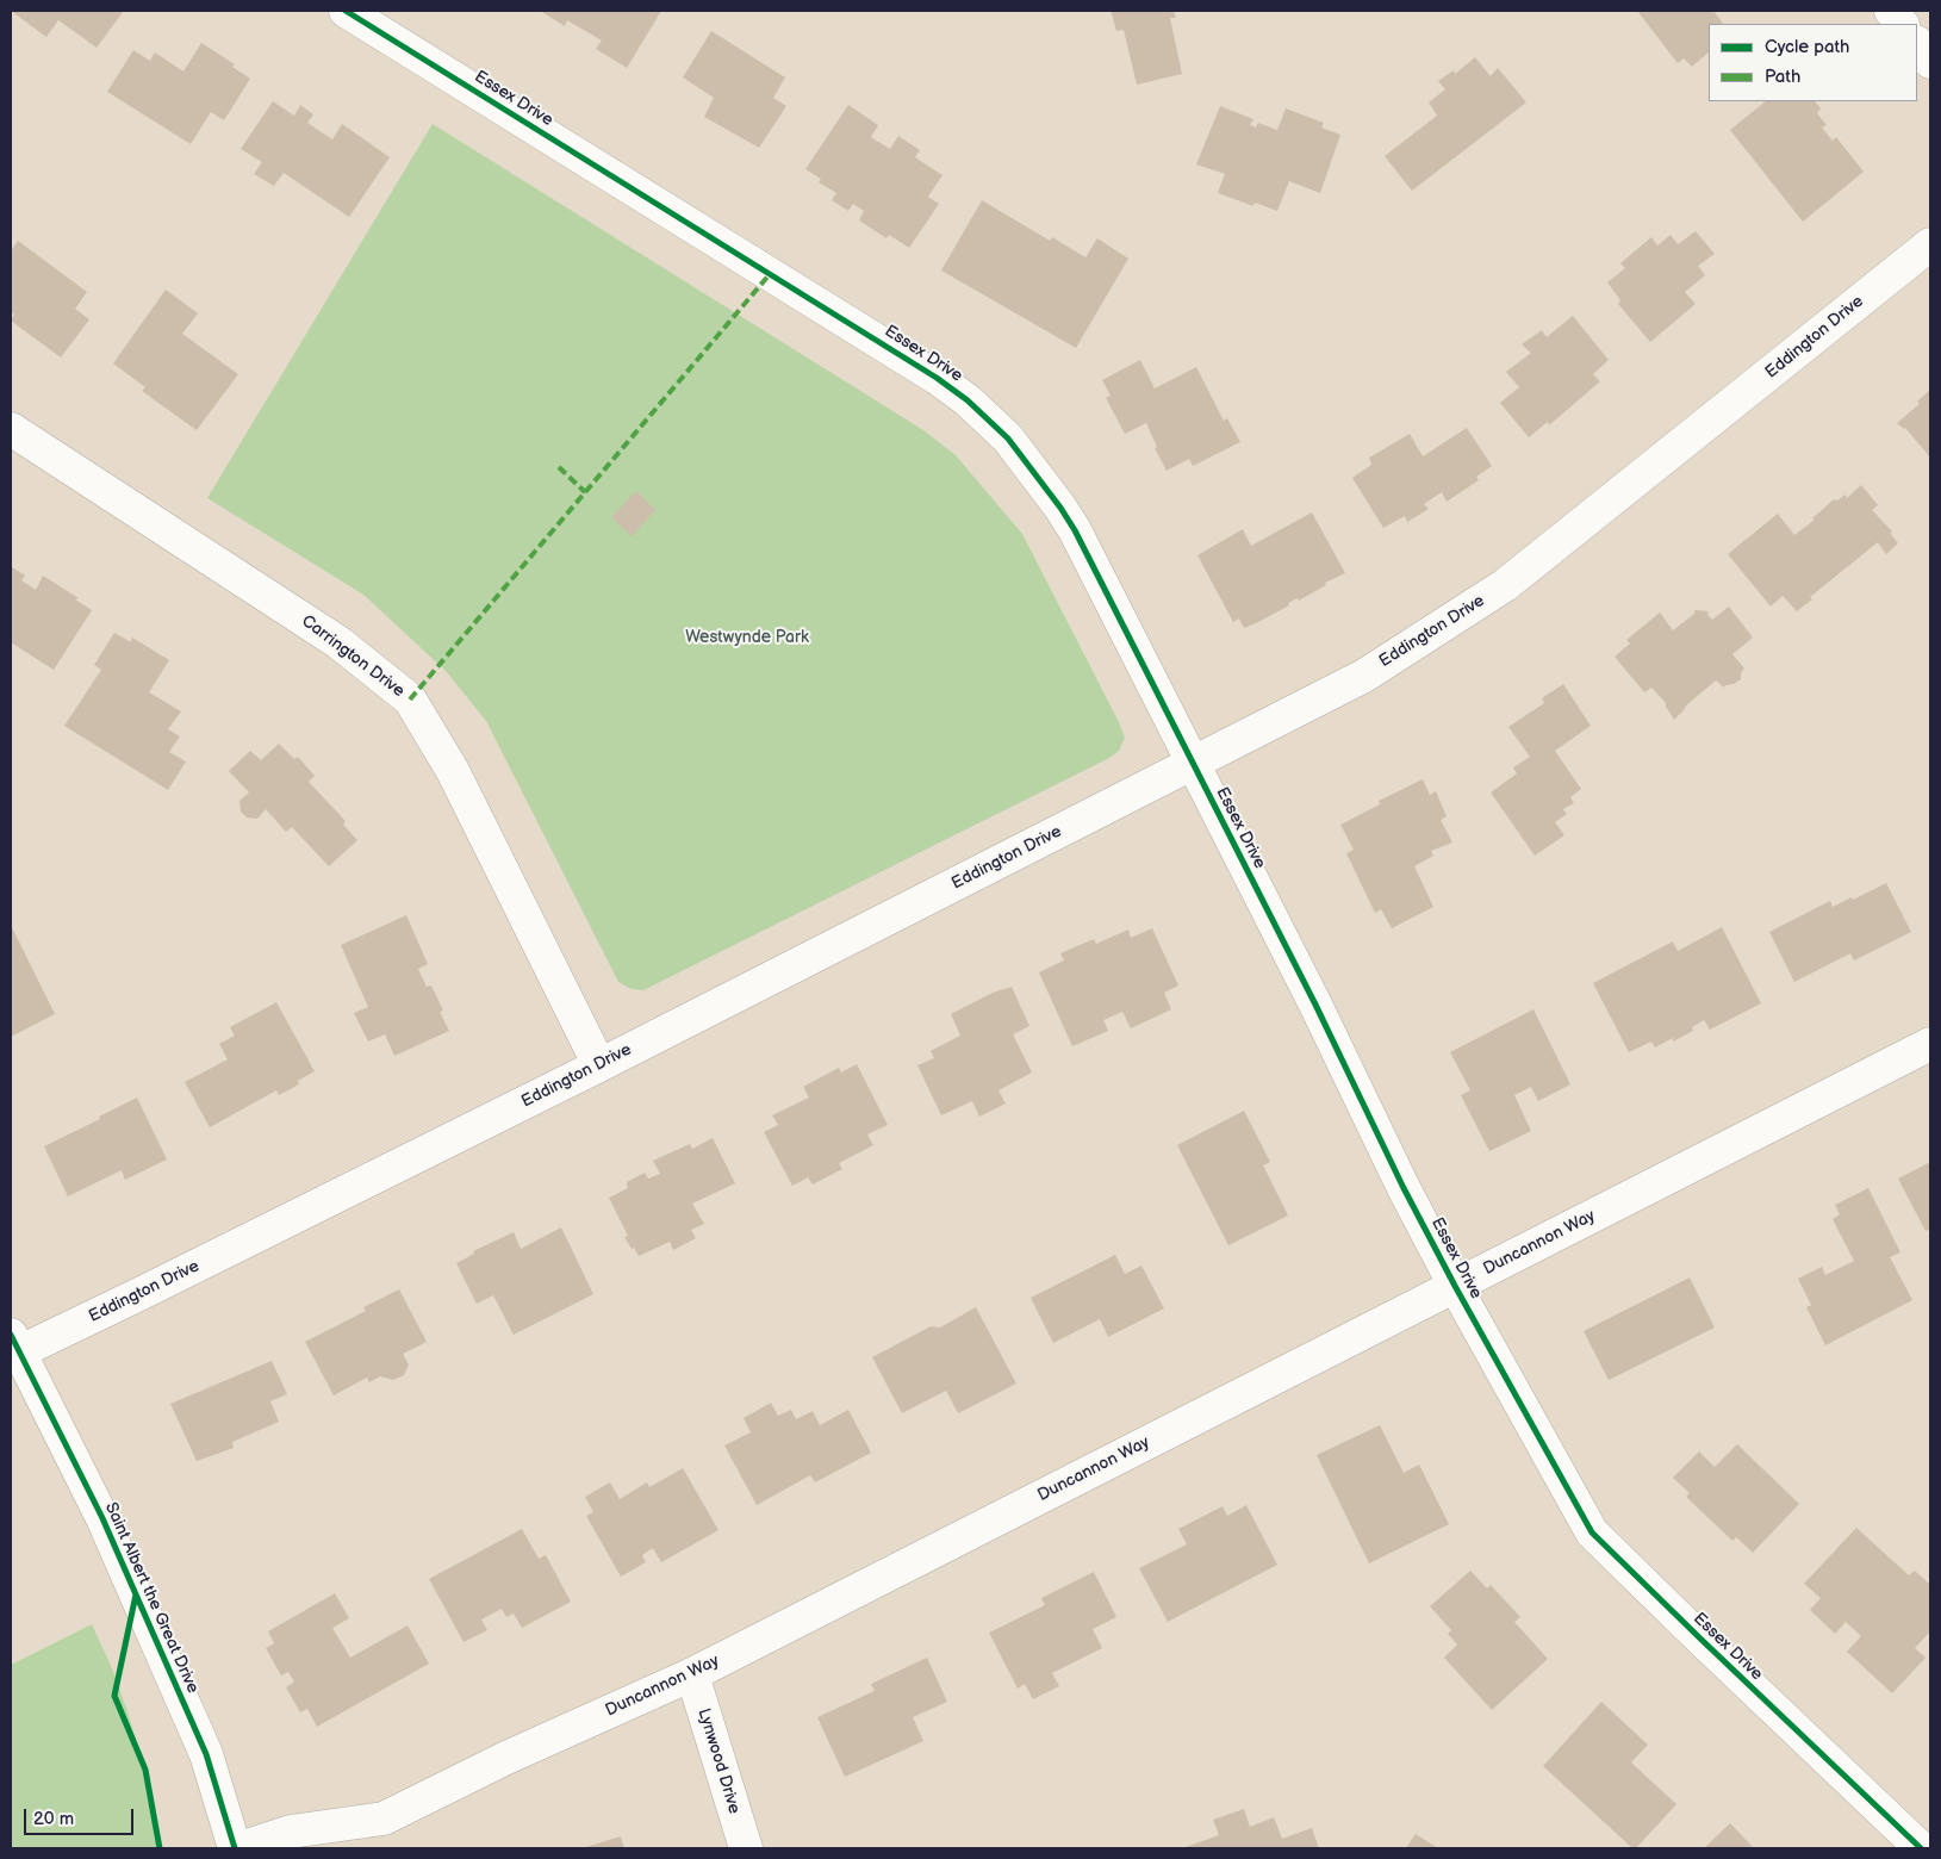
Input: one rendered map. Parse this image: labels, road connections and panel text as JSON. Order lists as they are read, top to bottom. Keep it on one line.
{"streets":{"street":["Essex Drive","Eddington Drive","Carrington Drive","Duncannon Way","Saint Albert the Great Drive","Lynwood Drive"]},"crossings":[["Essex Drive","Eddington Drive"],["Essex Drive","Duncannon Way"],["Eddington Drive","Carrington Drive"],["Eddington Drive","Saint Albert the Great Drive"],["Duncannon Way","Saint Albert the Great Drive"],["Duncannon Way","Lynwood Drive"]],"parks":["Westwynde Park"],"legend":["Cycle path","Path"],"scale_bar":"20 m"}
